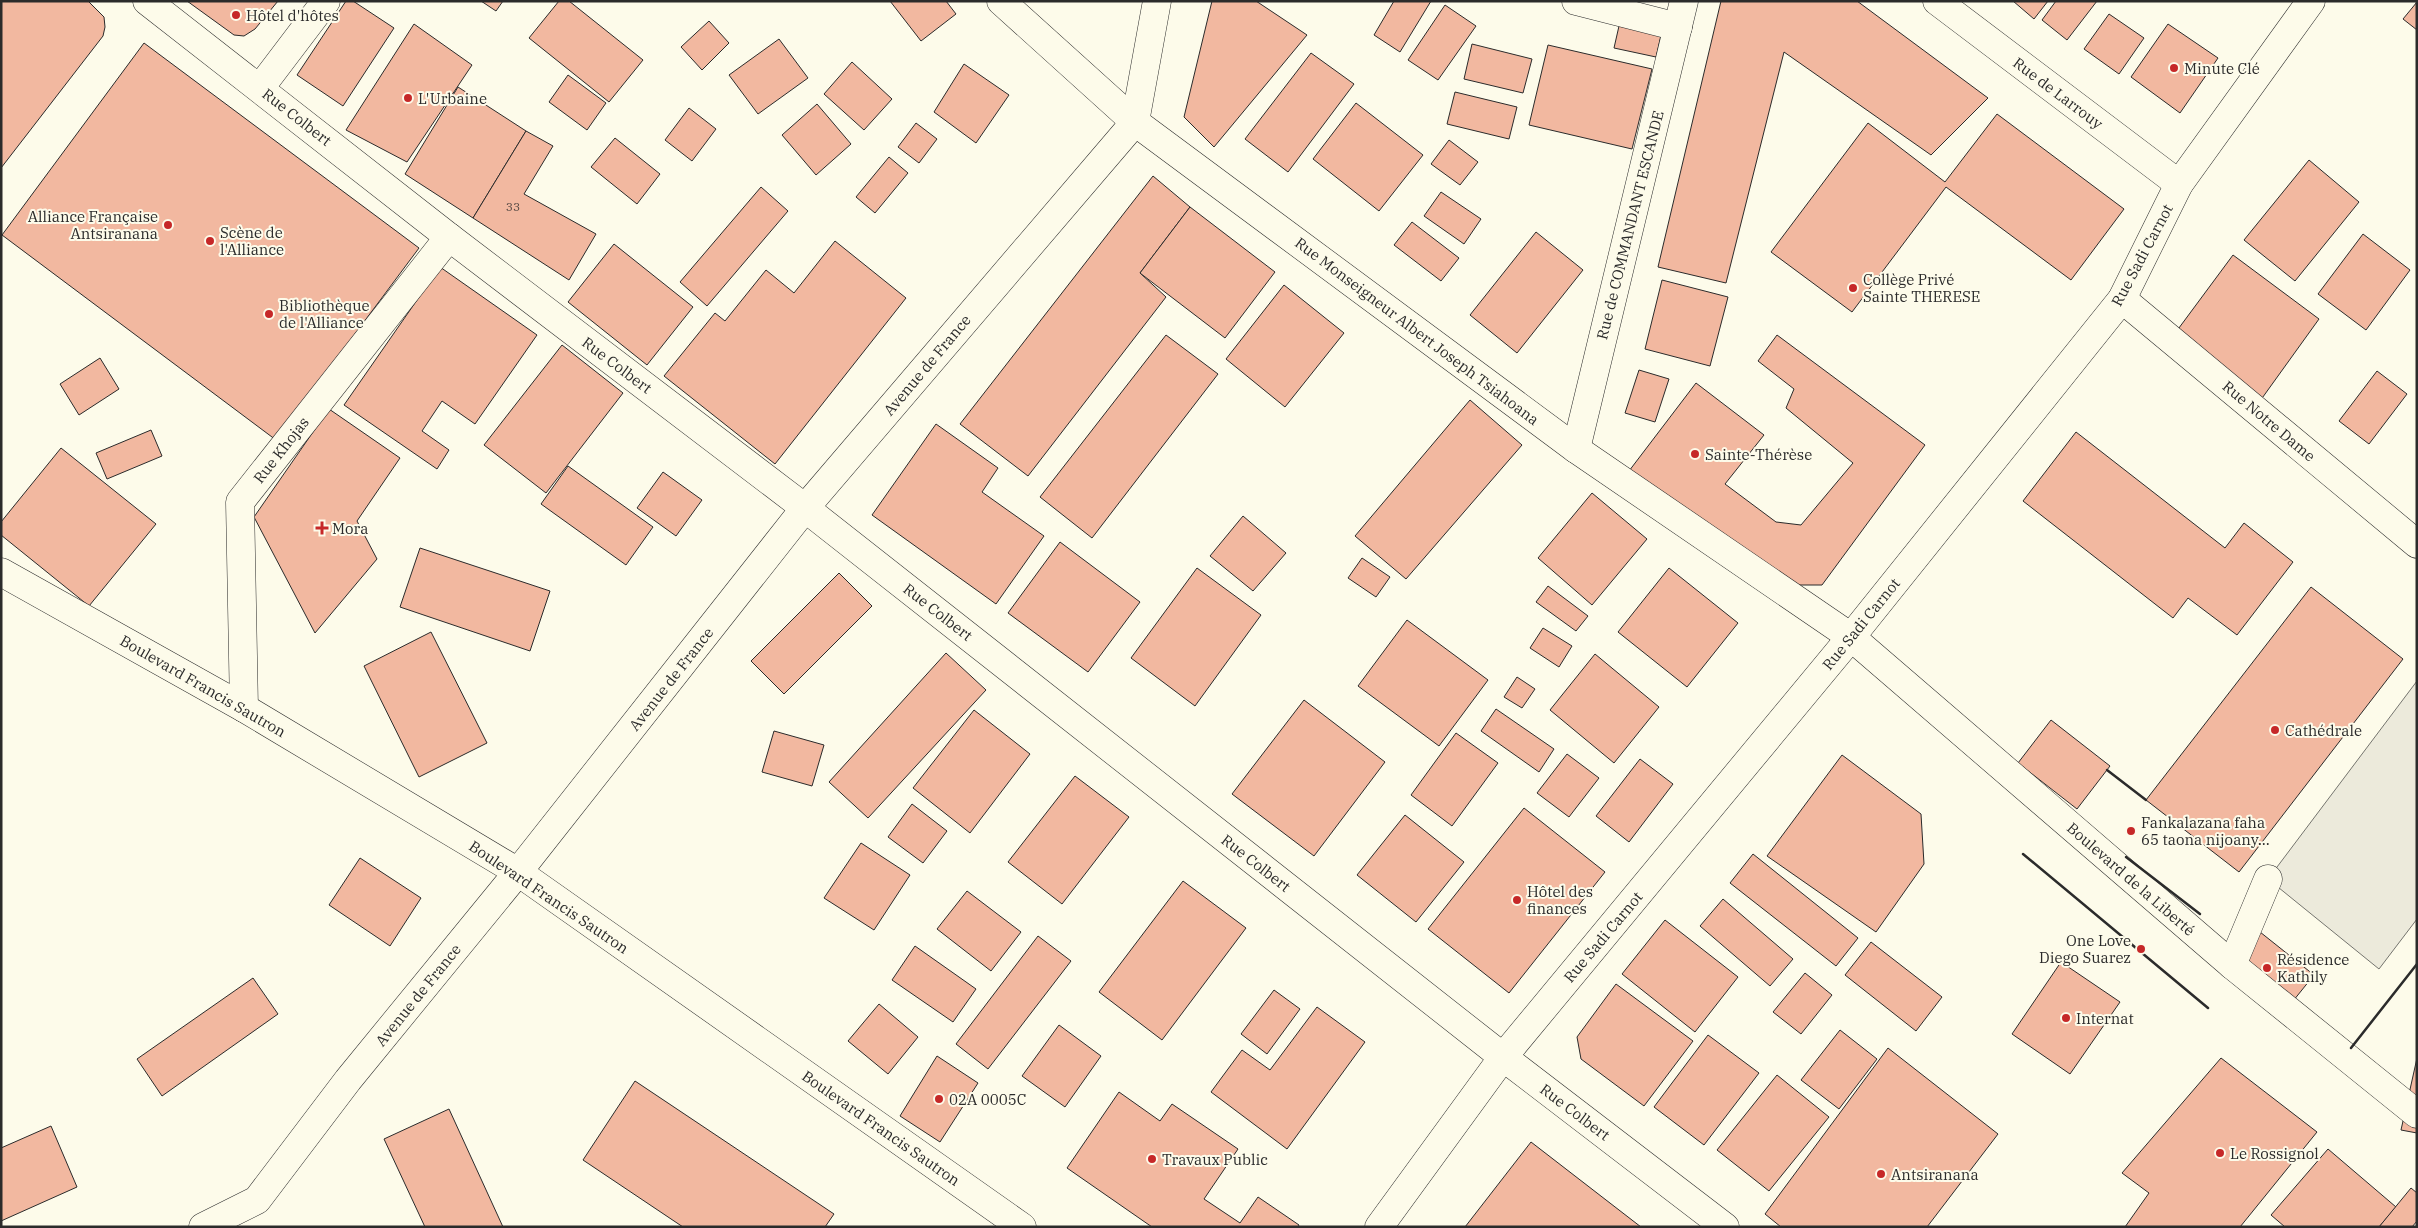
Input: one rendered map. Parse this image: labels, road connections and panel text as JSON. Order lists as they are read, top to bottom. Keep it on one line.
{"streets":{"street":["Rue de Larrouy","Rue Colbert","Rue de COMMANDANT ESCANDE","Rue Sadi Carnot","Rue Monseigneur Albert Joseph Tsiahoana","Avenue de France","Rue Notre Dame","Rue Khojas","Boulevard Francis Sautron","Boulevard de la Liberté"]},"crossings":[["Rue de Larrouy","Rue Sadi Carnot"],["Rue Colbert","Rue Sadi Carnot"],["Rue Colbert","Avenue de France"],["Rue Colbert","Rue Khojas"],["Rue de COMMANDANT ESCANDE","Rue Monseigneur Albert Joseph Tsiahoana"],["Rue Sadi Carnot","Rue Monseigneur Albert Joseph Tsiahoana"],["Rue Sadi Carnot","Rue Notre Dame"],["Rue Sadi Carnot","Boulevard de la Liberté"],["Rue Monseigneur Albert Joseph Tsiahoana","Avenue de France"],["Rue Monseigneur Albert Joseph Tsiahoana","Boulevard de la Liberté"],["Avenue de France","Boulevard Francis Sautron"],["Rue Khojas","Boulevard Francis Sautron"]],"places":{"other":["Hôtel d'hôtes","Minute Clé","L'Urbaine","Alliance Française Antsiranana","Scène de l'Alliance","Collège Privé Sainte THERESE","Bibliothèque de l'Alliance","Sainte-Thérèse","Cathédrale","Fankalazana faha 65 taona nijoany...","Hôtel des finances","One Love Diego Suarez","Résidence Kathily","Internat","02A 0005C","Le Rossignol","Travaux Public","Antsiranana"],"health":["Mora"]},"house_numbers":["33"]}
